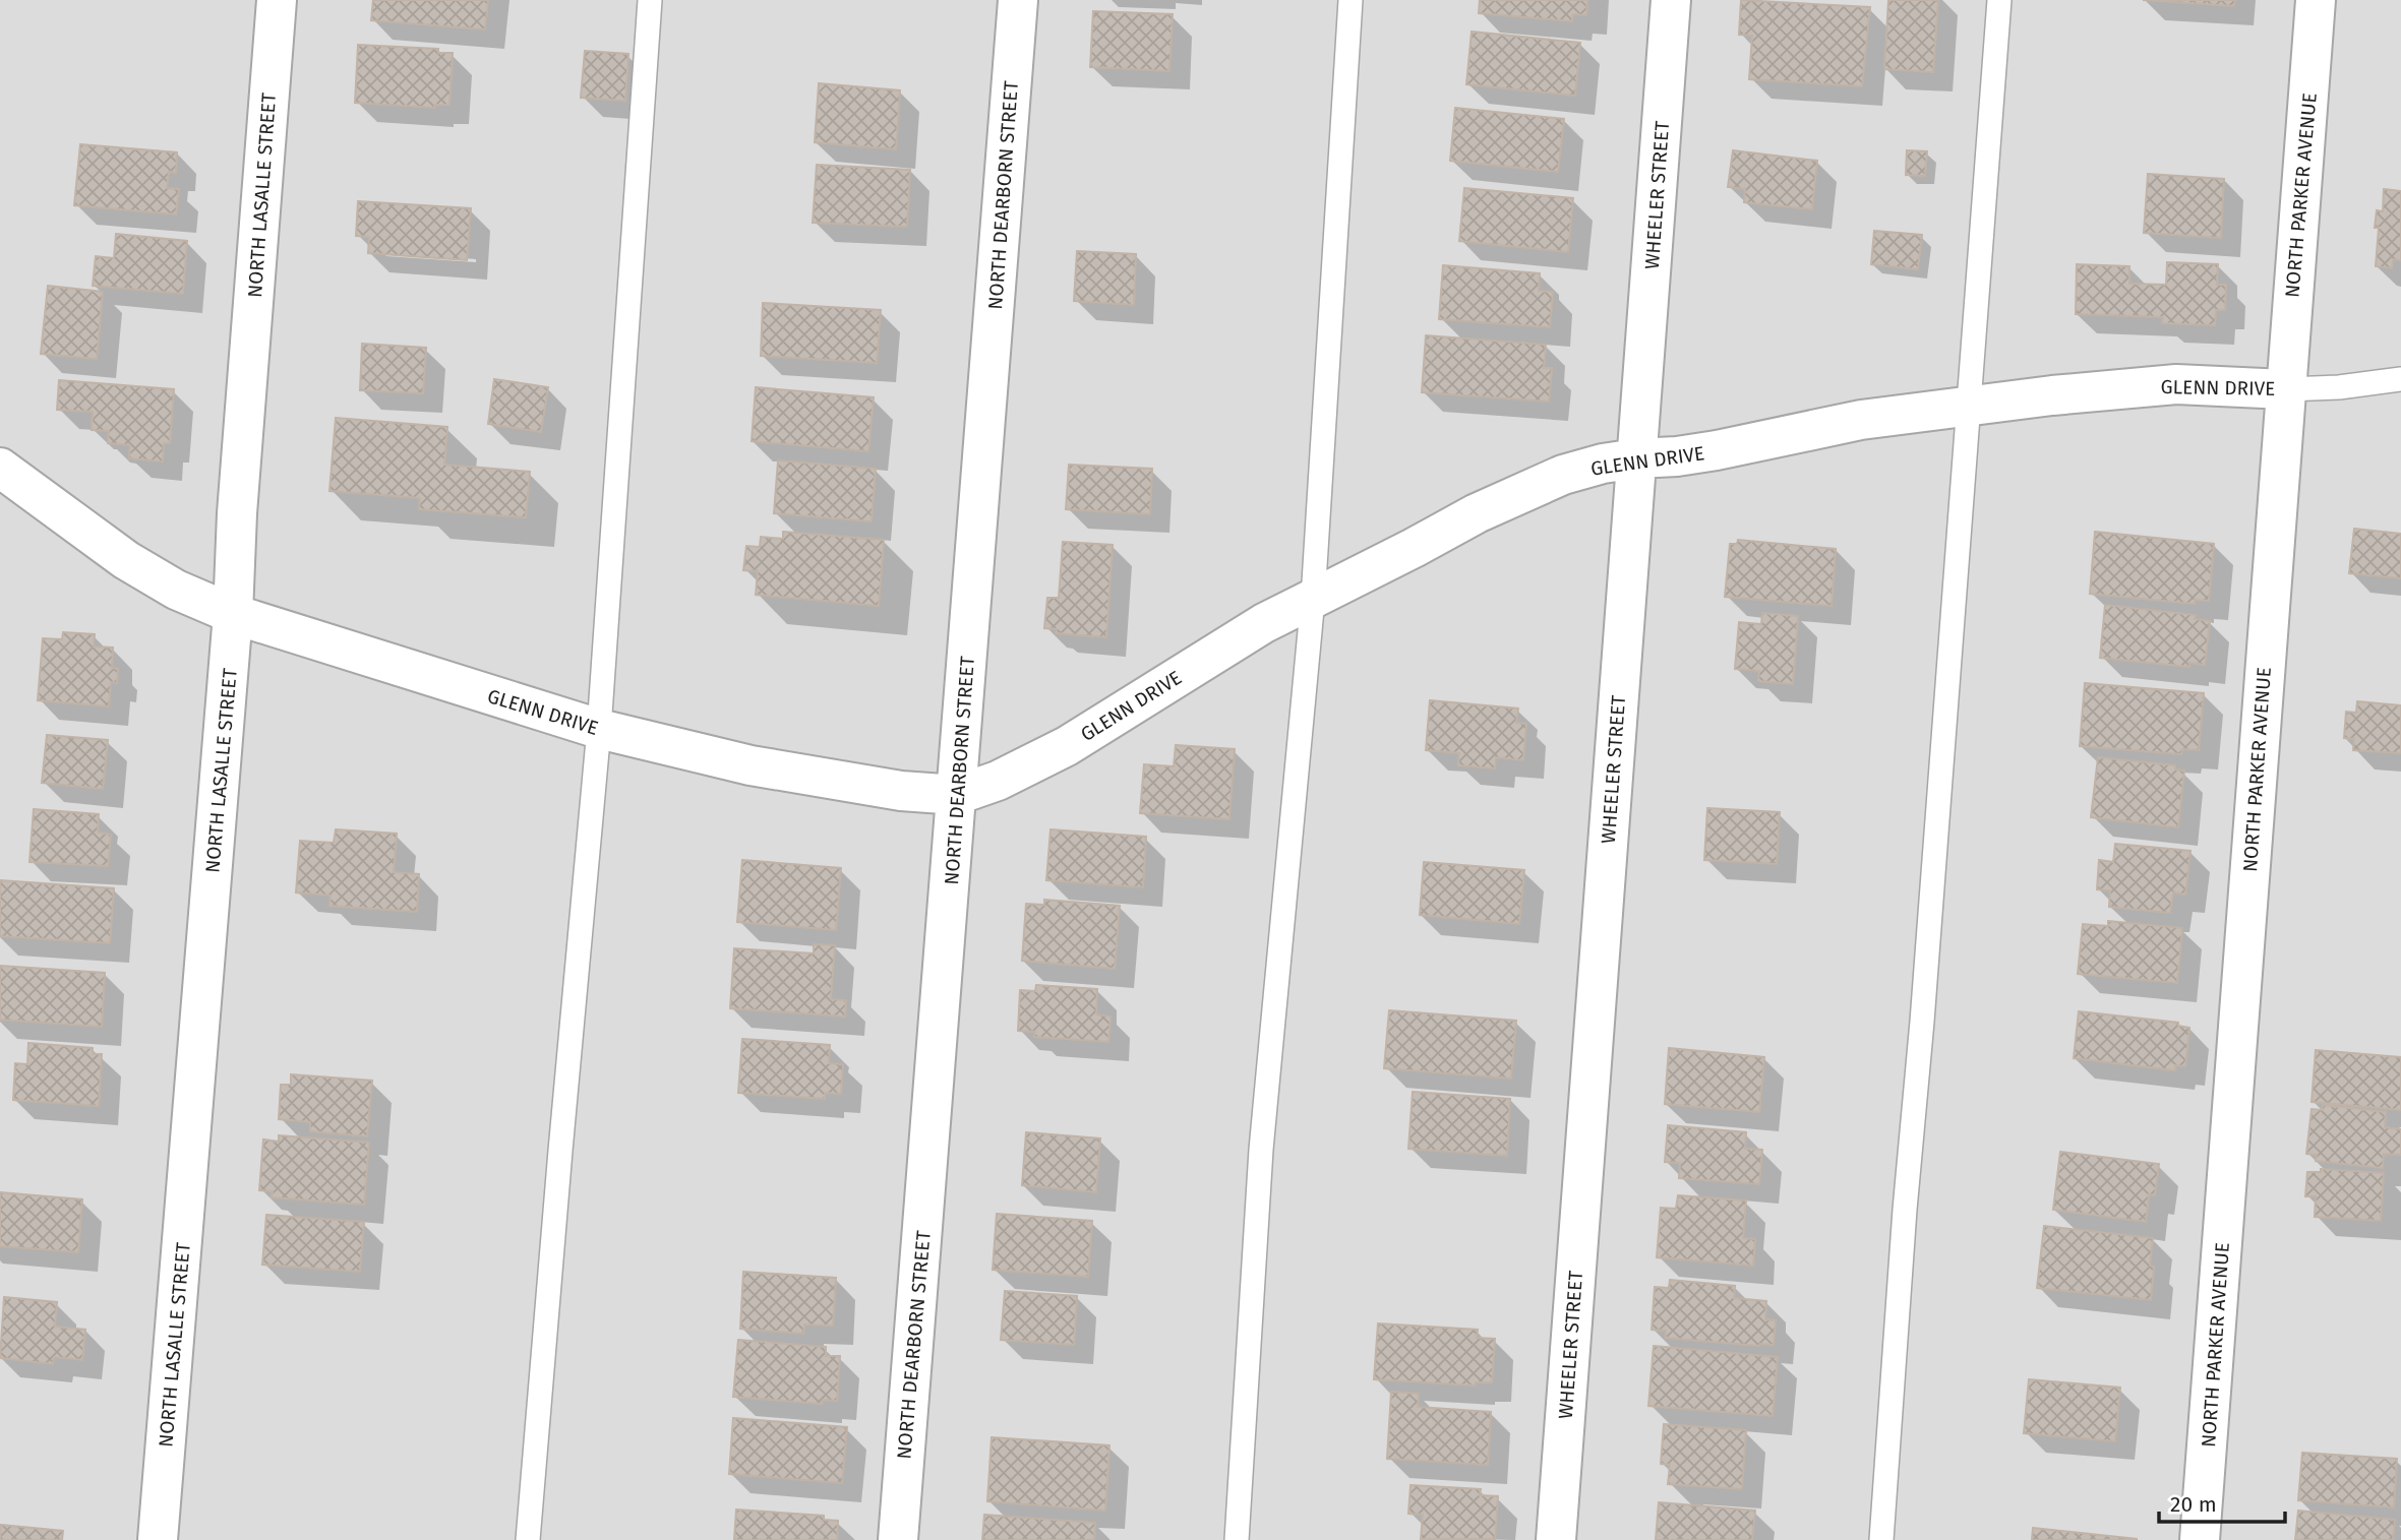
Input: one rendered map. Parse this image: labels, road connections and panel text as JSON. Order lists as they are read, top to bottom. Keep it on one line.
{"streets":{"street":["NORTH LASALLE STREET","NORTH DEARBORN STREET","WHEELER STREET","NORTH PARKER AVENUE","GLENN DRIVE"]},"crossings":[["NORTH LASALLE STREET","GLENN DRIVE"],["NORTH DEARBORN STREET","GLENN DRIVE"],["WHEELER STREET","GLENN DRIVE"],["NORTH PARKER AVENUE","GLENN DRIVE"]],"scale_bar":"20 m"}
